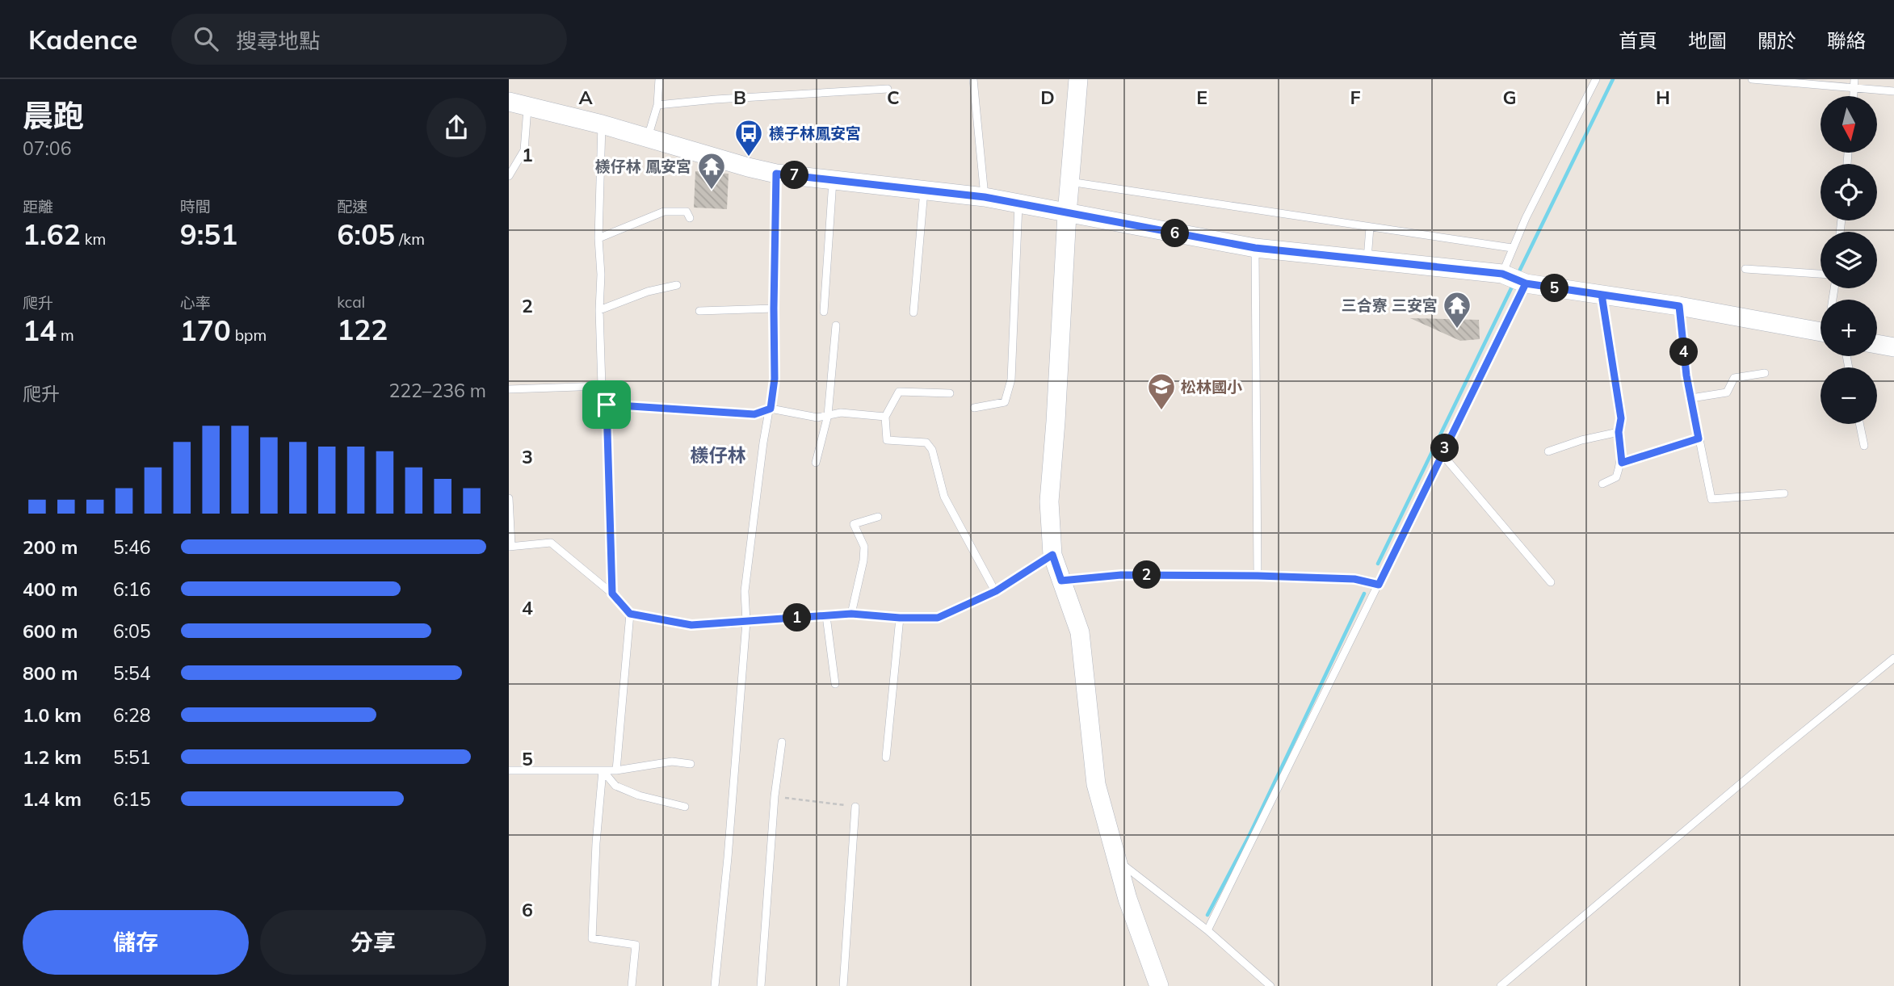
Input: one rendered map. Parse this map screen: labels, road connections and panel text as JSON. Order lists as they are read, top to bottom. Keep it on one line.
{"districts":["檨仔林"],"places":{"bus stop":["檨子林鳳安宮"],"temple":["檨仔林 鳳安宮","三合寮 三安宮"],"school or university":["松林國小"]},"north":"bottom","page":{"header":"Kadence","search":"搜尋地點","nav":["首頁","地圖","關於","聯絡"],"heading":["晨跑","07:06"],"map_buttons":["+","−"],"pins":["7","6","5","4","3","2","1"],"stats":[["距離","1.62 km"],["時間","9:51"],["配速","6:05 /km"],["爬升","14 m"],["心率","170 bpm"],["kcal","122"]],"chart":["爬升","222–236 m"],"list":[{"name":"200 m","note":"5:46"},{"name":"400 m","note":"6:16"},{"name":"600 m","note":"6:05"},{"name":"800 m","note":"5:54"},{"name":"1.0 km","note":"6:28"},{"name":"1.2 km","note":"5:51"},{"name":"1.4 km","note":"6:15"}],"buttons":["儲存","分享"]},"grid":{"columns":["A","B","C","D","E","F","G","H"],"rows":["1","2","3","4","5","6"]}}
